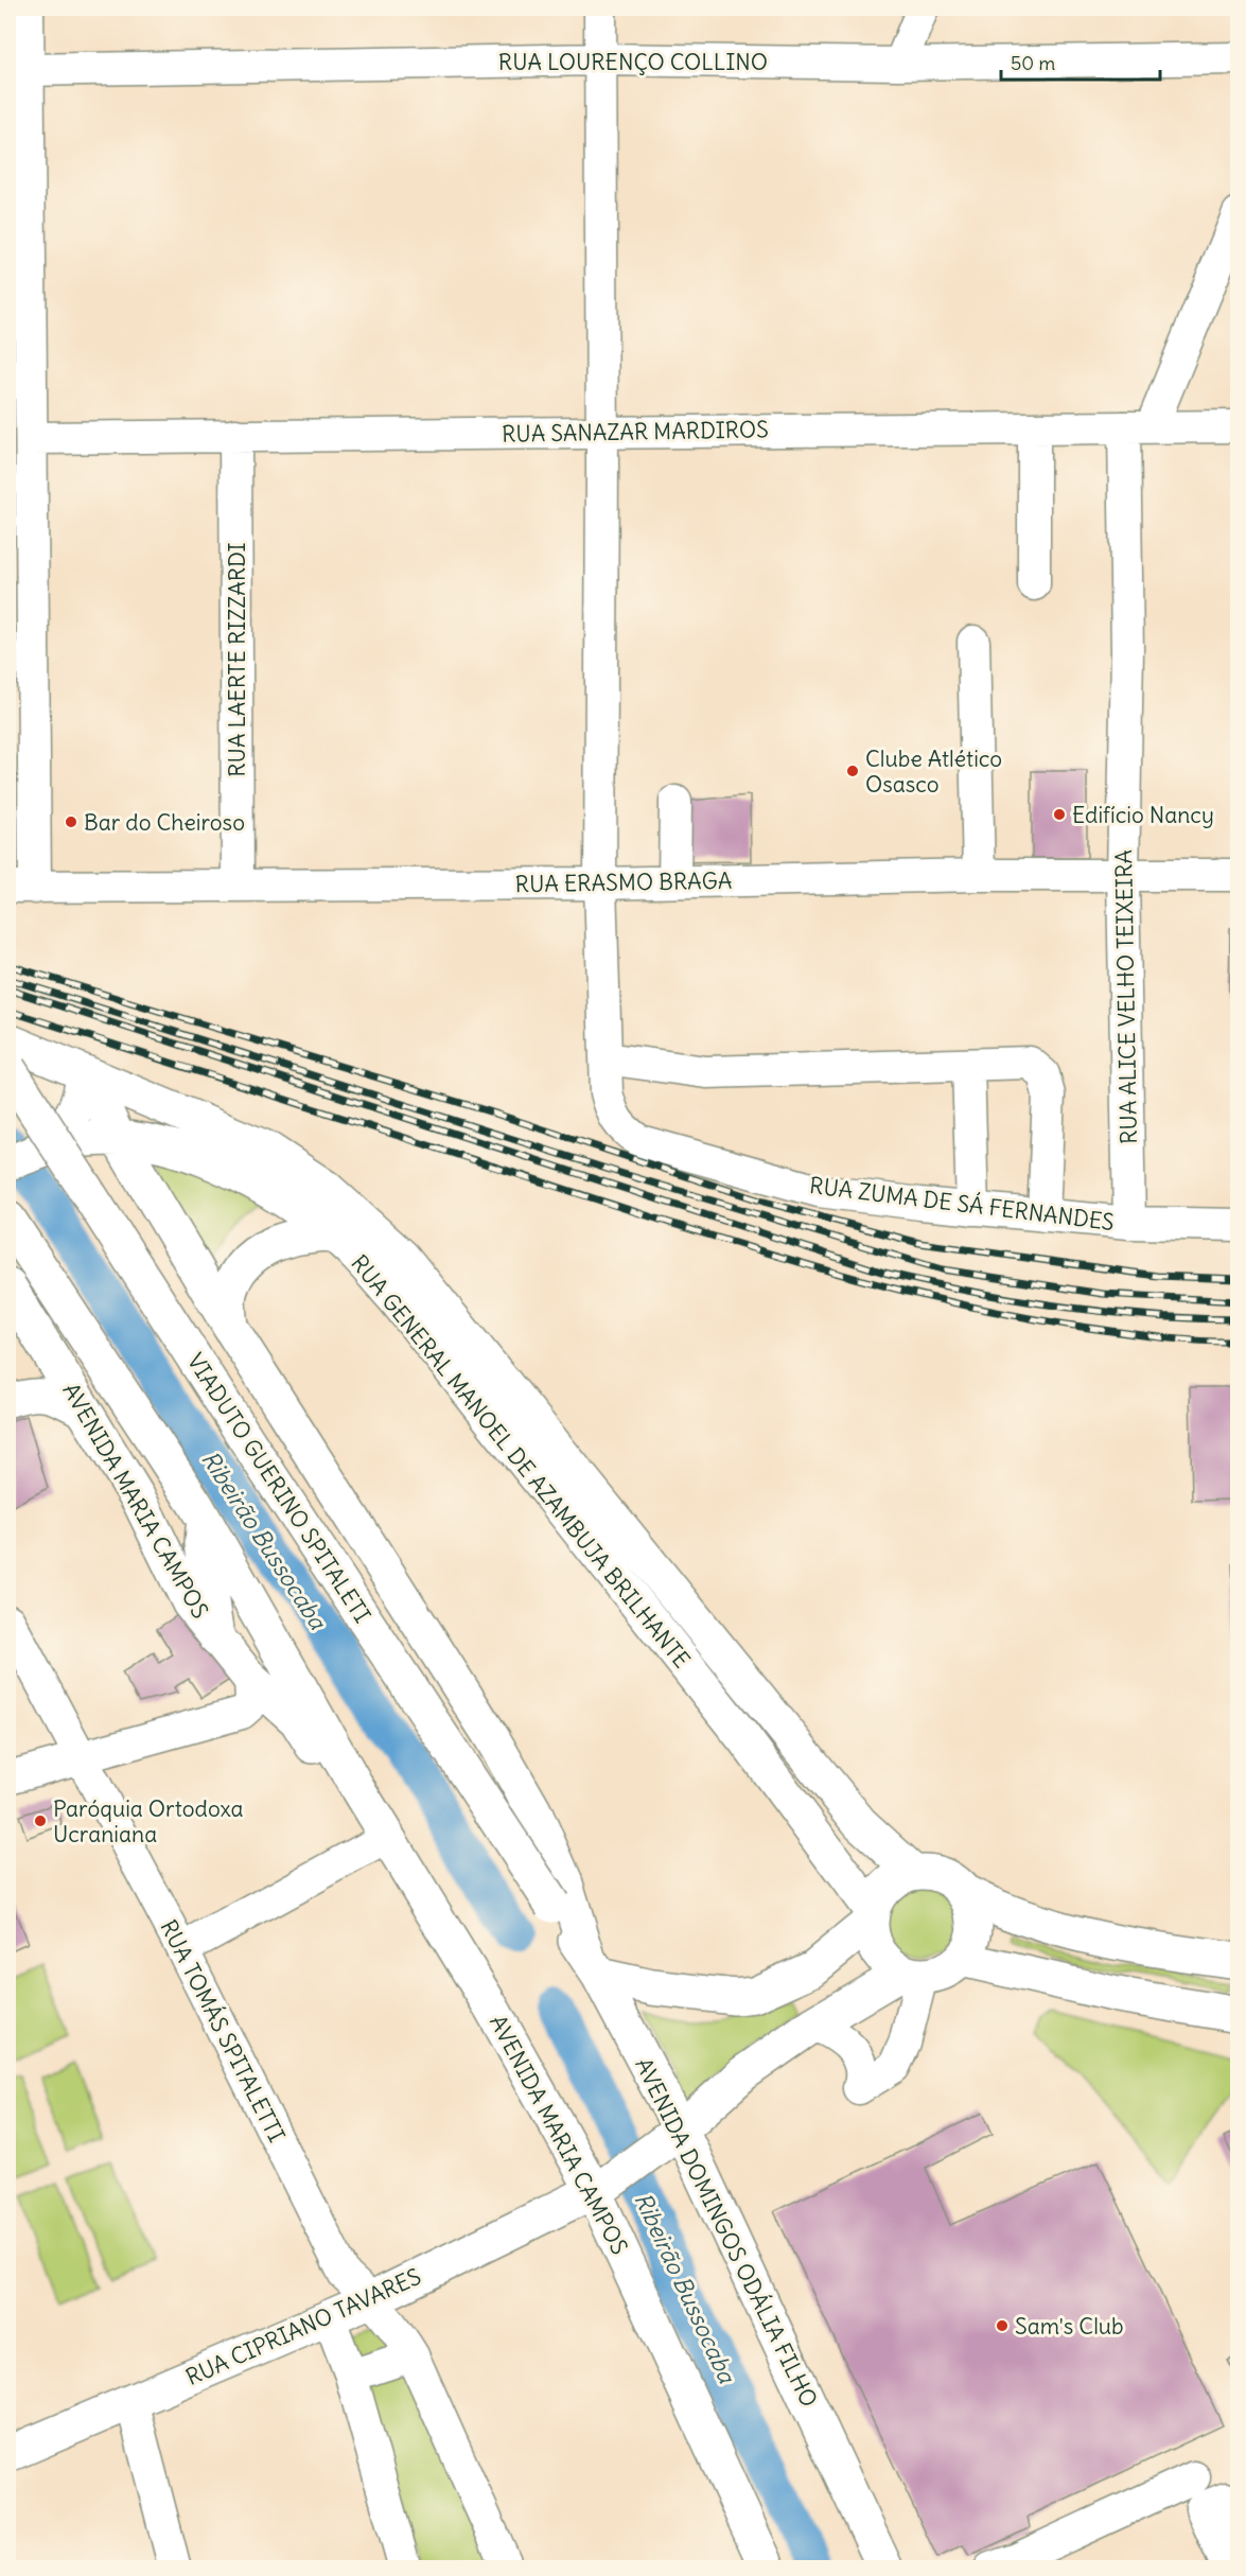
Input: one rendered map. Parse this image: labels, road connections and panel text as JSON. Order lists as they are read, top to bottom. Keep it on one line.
{"streets":{"main road":["RUA GENERAL MANOEL DE AZAMBUJA BRILHANTE","VIADUTO GUERINO SPITALETI","AVENIDA MARIA CAMPOS","AVENIDA DOMINGOS ODÁLIA FILHO","RUA CIPRIANO TAVARES"],"street":["RUA LOURENÇO COLLINO","RUA SANAZAR MARDIROS","RUA LAERTE RIZZARDI","RUA ERASMO BRAGA","RUA ALICE VELHO TEIXEIRA","RUA ZUMA DE SÁ FERNANDES","RUA TOMÁS SPITALETTI"]},"crossings":[["RUA LOURENÇO COLLINO","RUA ZUMA DE SÁ FERNANDES"],["RUA SANAZAR MARDIROS","RUA LAERTE RIZZARDI"],["RUA SANAZAR MARDIROS","RUA ALICE VELHO TEIXEIRA"],["RUA SANAZAR MARDIROS","RUA ZUMA DE SÁ FERNANDES"],["RUA LAERTE RIZZARDI","RUA ERASMO BRAGA"],["RUA ERASMO BRAGA","RUA ALICE VELHO TEIXEIRA"],["RUA ERASMO BRAGA","RUA ZUMA DE SÁ FERNANDES"],["RUA ALICE VELHO TEIXEIRA","RUA ZUMA DE SÁ FERNANDES"],["RUA GENERAL MANOEL DE AZAMBUJA BRILHANTE","RUA CIPRIANO TAVARES"],["VIADUTO GUERINO SPITALETI","AVENIDA DOMINGOS ODÁLIA FILHO"],["AVENIDA MARIA CAMPOS","RUA CIPRIANO TAVARES"],["RUA TOMÁS SPITALETTI","RUA CIPRIANO TAVARES"],["AVENIDA DOMINGOS ODÁLIA FILHO","RUA CIPRIANO TAVARES"]],"water":["Ribeirão Bussocaba"],"places":["Clube Atlético Osasco","Edifício Nancy","Bar do Cheiroso","Paróquia Ortodoxa Ucraniana","Sam's Club"],"scale_bar":"50 m"}
